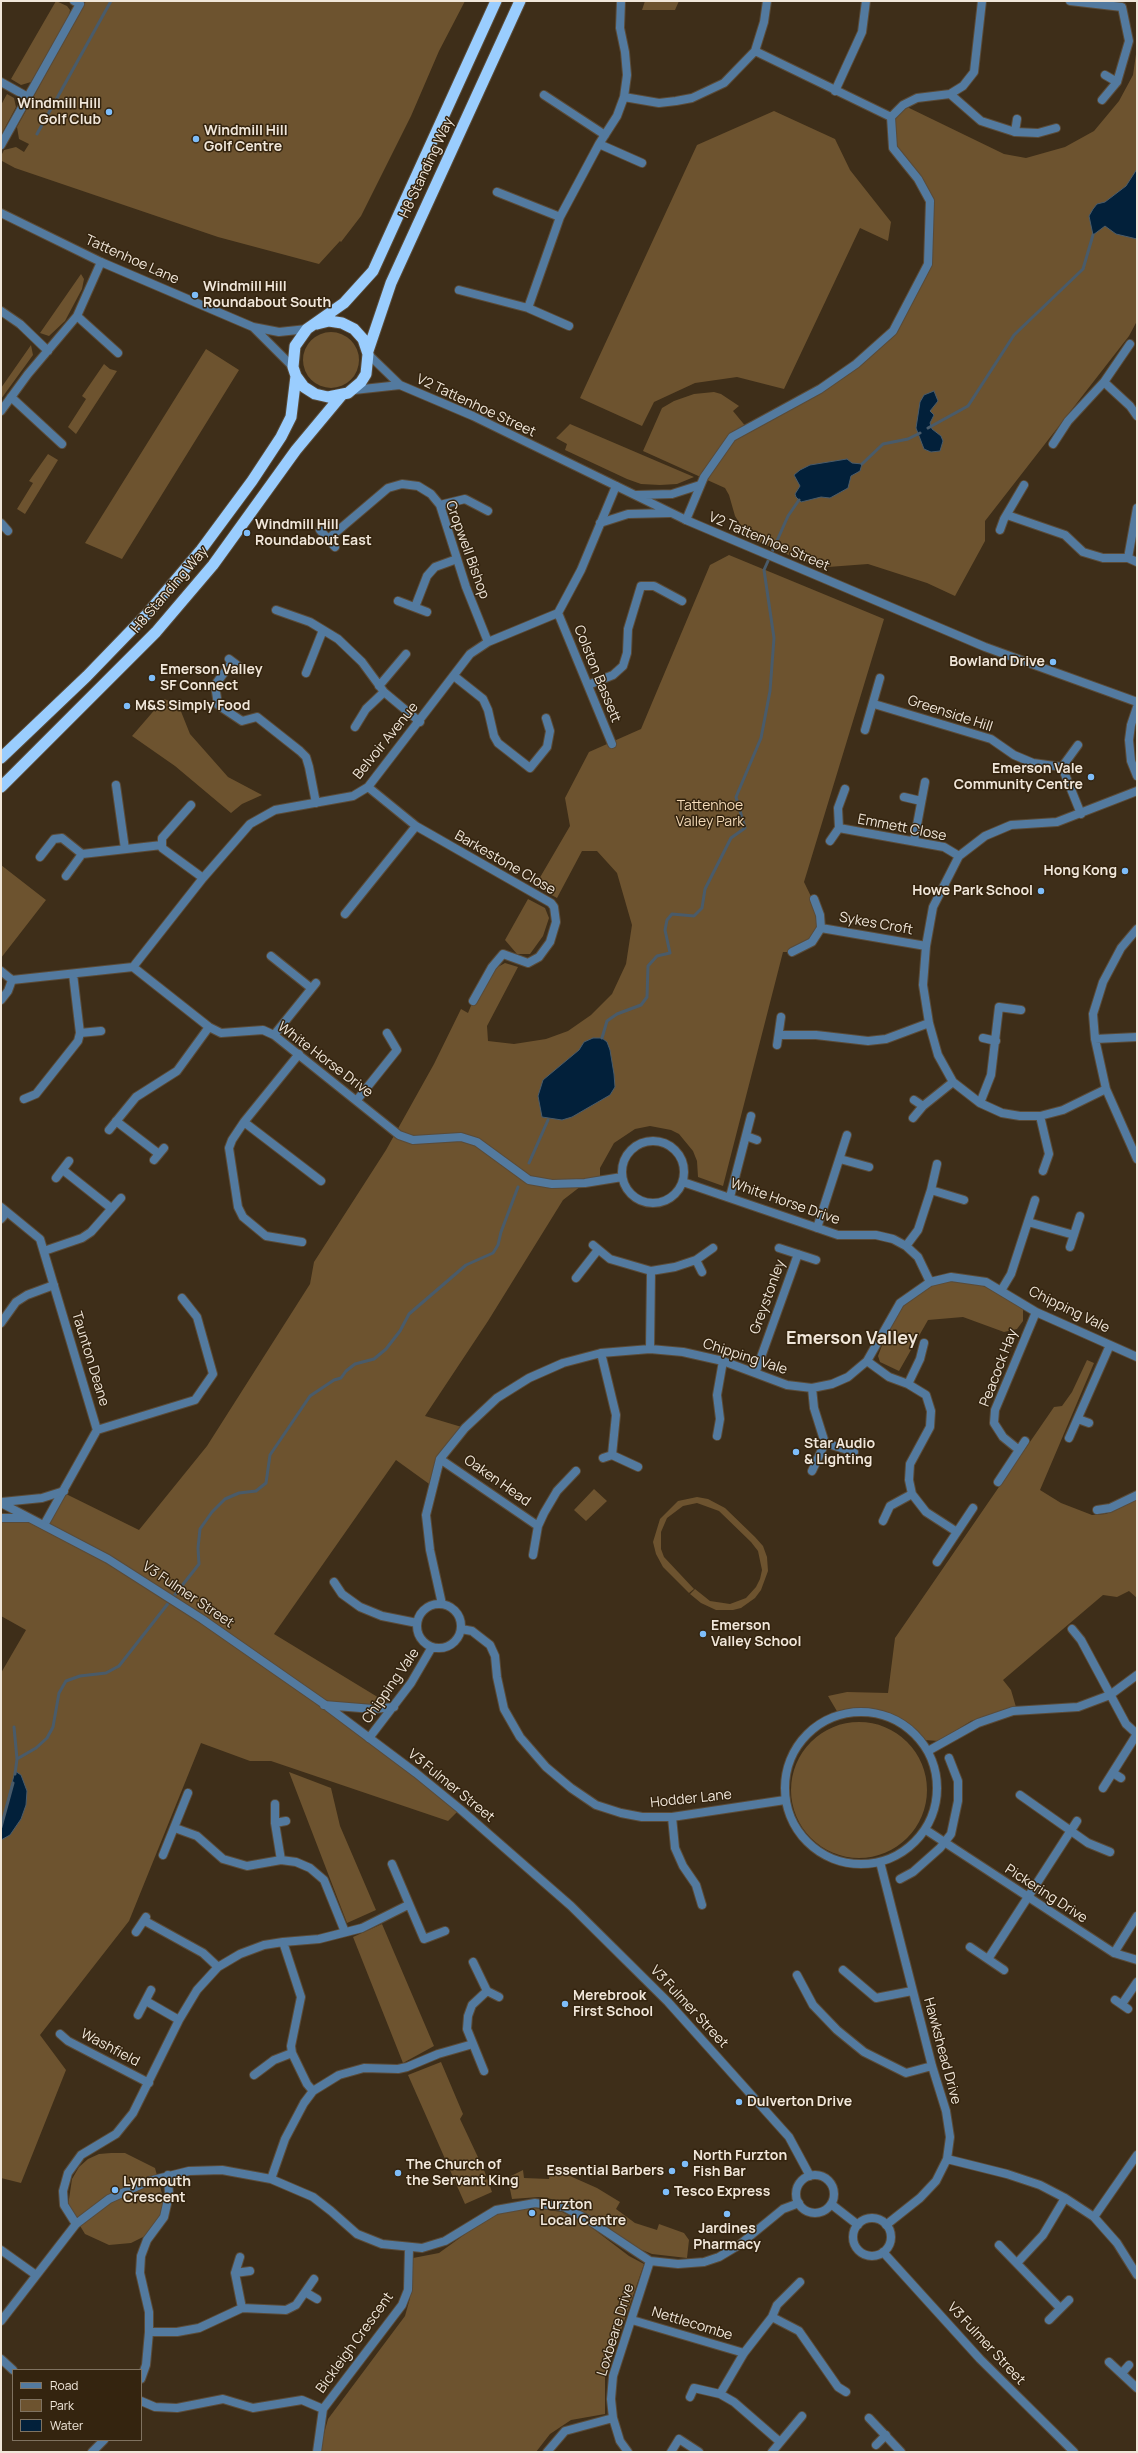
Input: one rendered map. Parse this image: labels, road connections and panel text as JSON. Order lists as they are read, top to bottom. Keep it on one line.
{"streets":{"highway":["H8 Standing Way"],"street":["Tattenhoe Lane","V2 Tattenhoe Street","Cropwell Bishop","Colston Bassett","Greenside Hill","Belvoir Avenue","Emmett Close","Barkestone Close","Sykes Croft","White Horse Drive","Greystonley","Chipping Vale","Taunton Deane","Peacock Hay","Oaken Head","V3 Fulmer Street","Hodder Lane","Pickering Drive","Washfield","Hawkshead Drive","Nettlecombe","Loxbeare Drive","Bickleigh Crescent"]},"crossings":[["H8 Standing Way","Tattenhoe Lane"],["H8 Standing Way","V2 Tattenhoe Street"],["Tattenhoe Lane","V2 Tattenhoe Street"],["Cropwell Bishop","Belvoir Avenue"],["Colston Bassett","Belvoir Avenue"],["Belvoir Avenue","Barkestone Close"],["Belvoir Avenue","White Horse Drive"],["White Horse Drive","Chipping Vale"],["Greystonley","Chipping Vale"],["Chipping Vale","Peacock Hay"],["Chipping Vale","Oaken Head"],["Chipping Vale","V3 Fulmer Street"],["Chipping Vale","Hodder Lane"],["V3 Fulmer Street","Hawkshead Drive"],["Nettlecombe","Loxbeare Drive"]],"districts":["Emerson Valley"],"parks":["Tattenhoe Valley Park"],"places":["Windmill Hill Golf Club","Windmill Hill Golf Centre","Windmill Hill Roundabout South","Windmill Hill Roundabout East","Bowland Drive","Emerson Valley SF Connect","M&S Simply Food","Emerson Vale Community Centre","Hong Kong","Howe Park School","Star Audio & Lighting","Emerson Valley School","Merebrook First School","Dulverton Drive","North Furzton Fish Bar","Essential Barbers","The Church of the Servant King","Lynmouth Crescent","Tesco Express","Furzton Local Centre","Jardines Pharmacy"],"legend":["Road","Park","Water"]}
